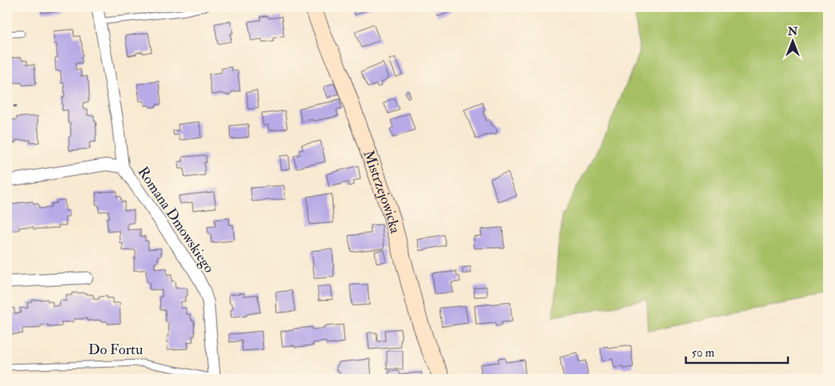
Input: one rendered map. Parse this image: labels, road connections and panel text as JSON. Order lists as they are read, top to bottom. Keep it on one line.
{"streets":{"street":["Mistrzejowicka","Romana Dmowskiego"],"lane":["Do Fortu"]},"crossings":[["Romana Dmowskiego","Do Fortu"]],"scale_bar":"50 m","north":"top"}
